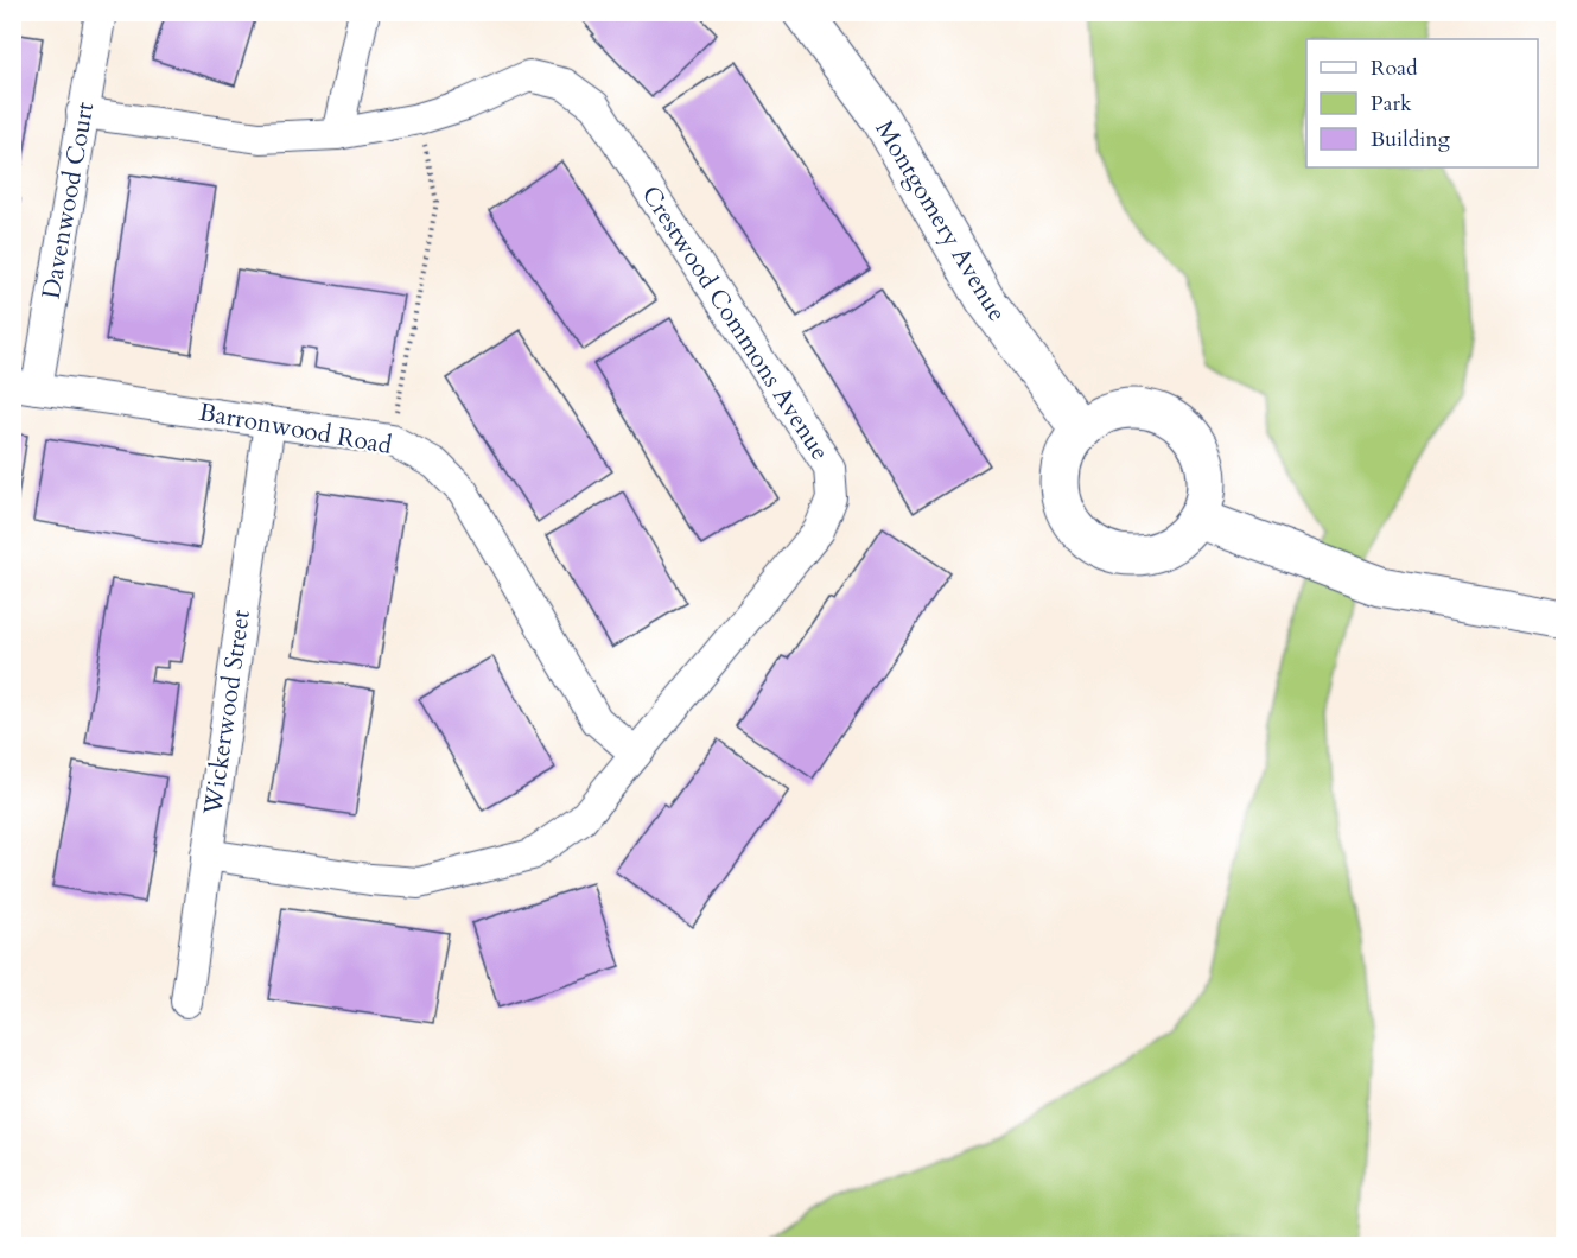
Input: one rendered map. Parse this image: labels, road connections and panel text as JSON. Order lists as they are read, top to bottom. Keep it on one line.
{"streets":{"street":["Davenwood Court","Montgomery Avenue","Crestwood Commons Avenue","Barronwood Road","Wickerwood Street"]},"crossings":[["Davenwood Court","Crestwood Commons Avenue"],["Davenwood Court","Barronwood Road"],["Crestwood Commons Avenue","Barronwood Road"],["Crestwood Commons Avenue","Wickerwood Street"],["Barronwood Road","Wickerwood Street"]],"legend":["Road","Park","Building"]}
